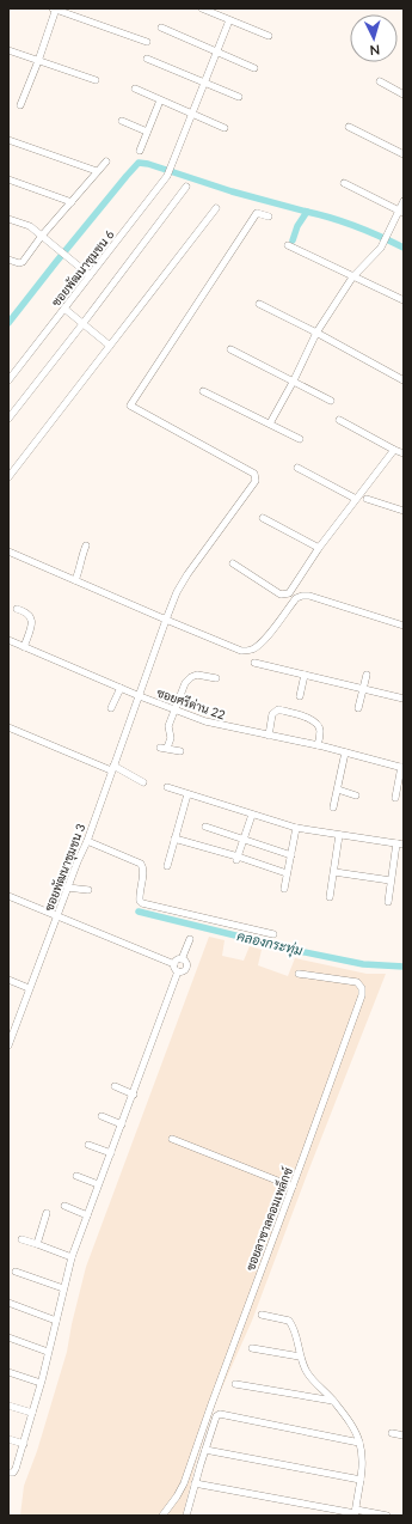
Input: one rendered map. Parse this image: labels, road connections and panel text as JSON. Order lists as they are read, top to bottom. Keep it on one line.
{"streets":{"street":["ซอยพัฒนาชุมชน 6","ซอยศรีด่าน 22","ซอยพัฒนาชุมชน 3","ซอยลาซาลคอมเพล็กซ์"]},"crossings":[["ซอยศรีด่าน 22","ซอยพัฒนาชุมชน 3"]],"water":["คลองกระทุ่ม"],"north":"bottom"}
